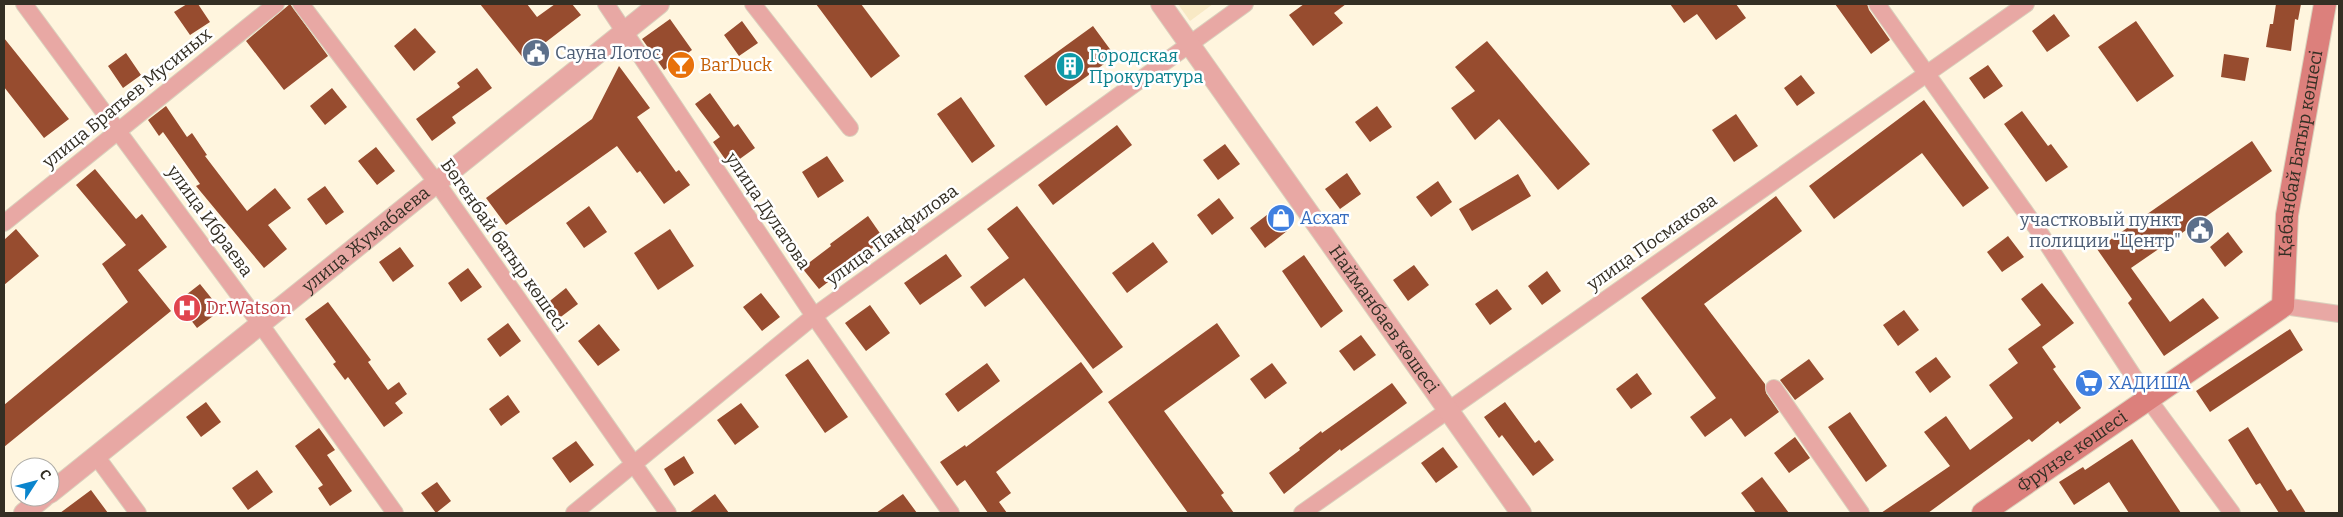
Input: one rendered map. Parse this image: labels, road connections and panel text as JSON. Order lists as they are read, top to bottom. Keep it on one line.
{"streets":{"main road":["Қабанбай Батыр көшесі","Фрунзе көшесі"],"street":["улица Братьев Мусиных","улица Дулатова","улица Ибраева","улица Панфилова","улица Жумабаева","улица Посмакова","Бөгенбай батыр көшесі","Найманбаев көшесі"]},"crossings":[["улица Братьев Мусиных","улица Ибраева"],["Қабанбай Батыр көшесі","Фрунзе көшесі"],["улица Дулатова","улица Панфилова"],["улица Дулатова","улица Жумабаева"],["улица Ибраева","улица Жумабаева"],["улица Панфилова","Бөгенбай батыр көшесі"],["улица Панфилова","Найманбаев көшесі"],["улица Жумабаева","Бөгенбай батыр көшесі"],["улица Посмакова","Найманбаев көшесі"]],"places":{"public building":["Сауна Лотос","участковый пункт полиции \"Центр\""],"bar":["BarDuck"],"building":["Городская Прокуратура"],"shop":["Асхат"],"hospital":["Dr.Watson"],"supermarket":["ХАДИША"]},"north":"top right"}
